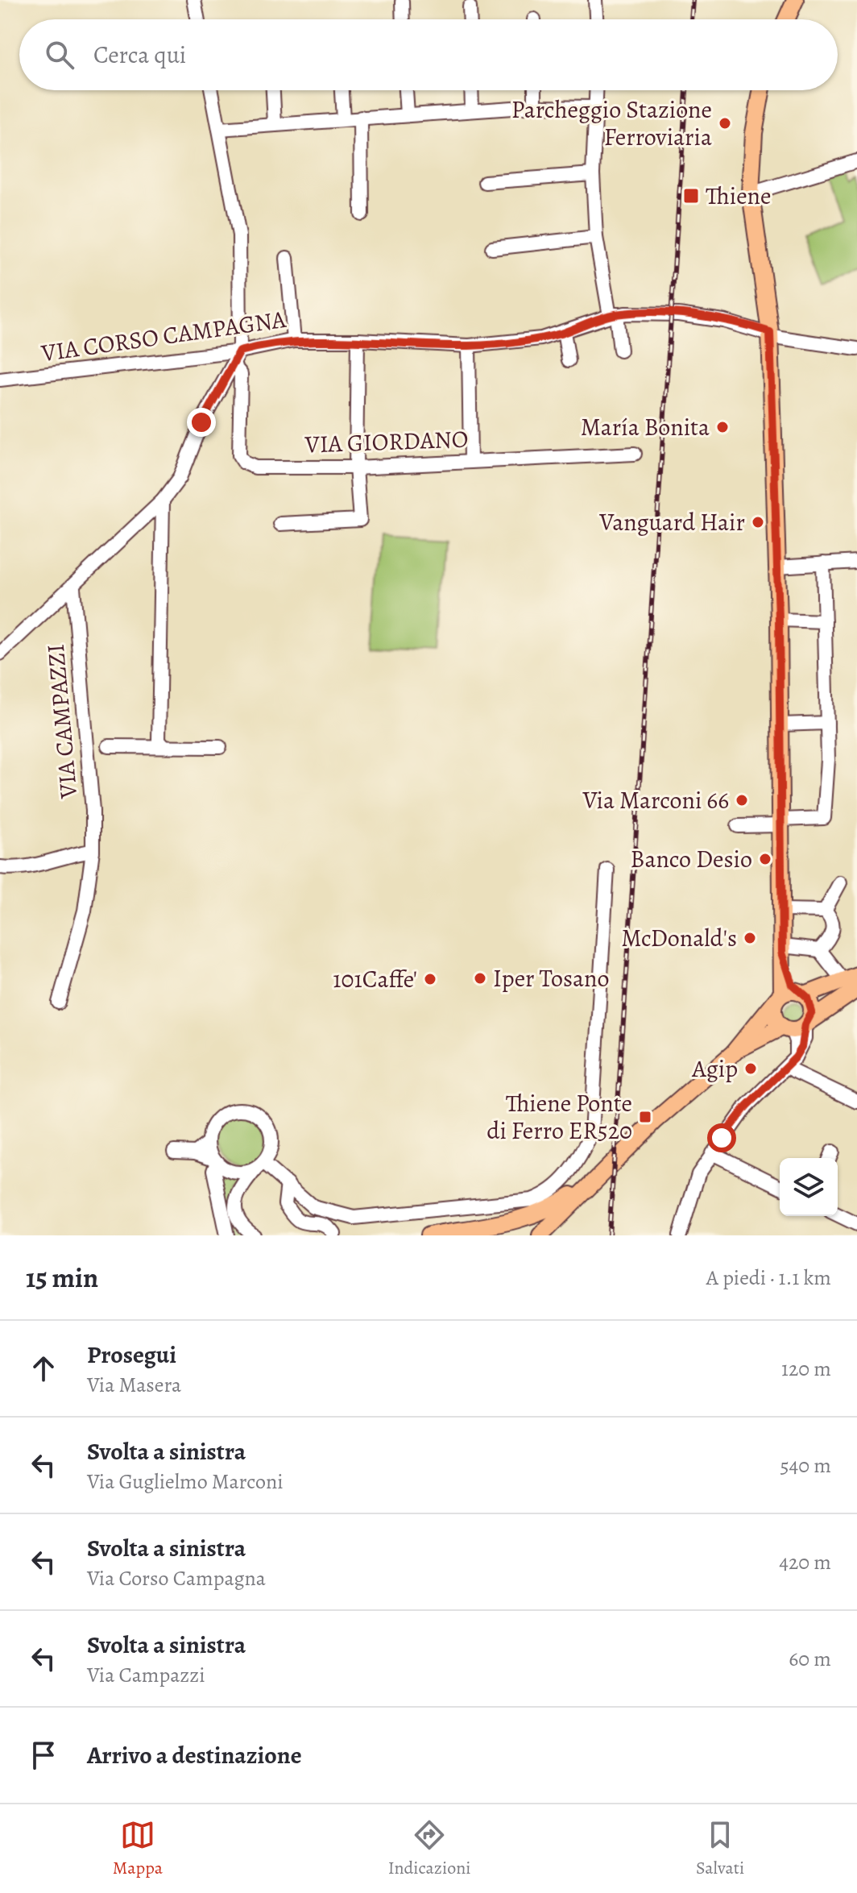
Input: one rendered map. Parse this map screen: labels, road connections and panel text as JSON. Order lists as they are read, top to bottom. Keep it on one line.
{"streets":{"street":["VIA CORSO CAMPAGNA","VIA GIORDANO","VIA CAMPAZZI"]},"crossings":[["VIA CORSO CAMPAGNA","VIA CAMPAZZI"],["VIA GIORDANO","VIA CAMPAZZI"]],"places":{"other":["Parcheggio Stazione Ferroviaria","María Bonita","Vanguard Hair","Via Marconi 66","Banco Desio","McDonald's","Iper Tosano","101Caffe'","Agip"],"transit":["Thiene","Thiene Ponte di Ferro ER520"]},"page":{"search":"Cerca qui","heading":["15 min","A piedi · 1.1 km"],"list":[["Prosegui","Via Masera","120 m"],["Svolta a sinistra","Via Guglielmo Marconi","540 m"],["Svolta a sinistra","Via Corso Campagna","420 m"],["Svolta a sinistra","Via Campazzi","60 m"],"Arrivo a destinazione"],"nav":["Mappa","Indicazioni","Salvati"]}}
